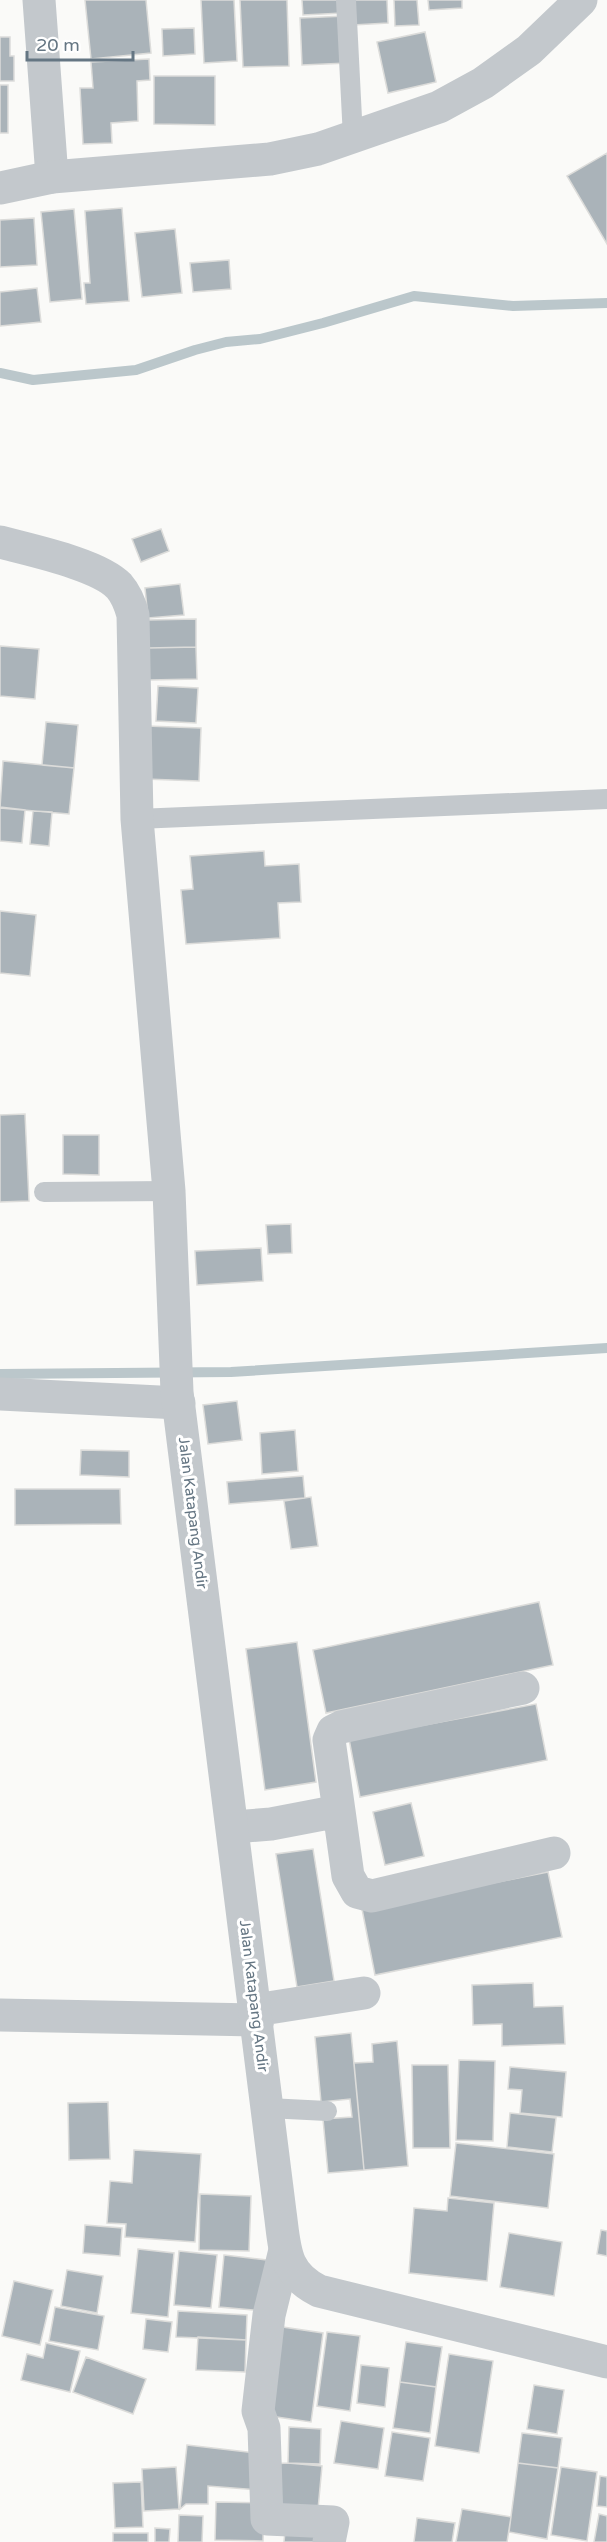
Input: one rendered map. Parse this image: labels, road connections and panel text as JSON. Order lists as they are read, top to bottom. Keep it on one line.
{"streets":{"street":["Jalan Katapang Andir"]},"scale_bar":"20 m"}
